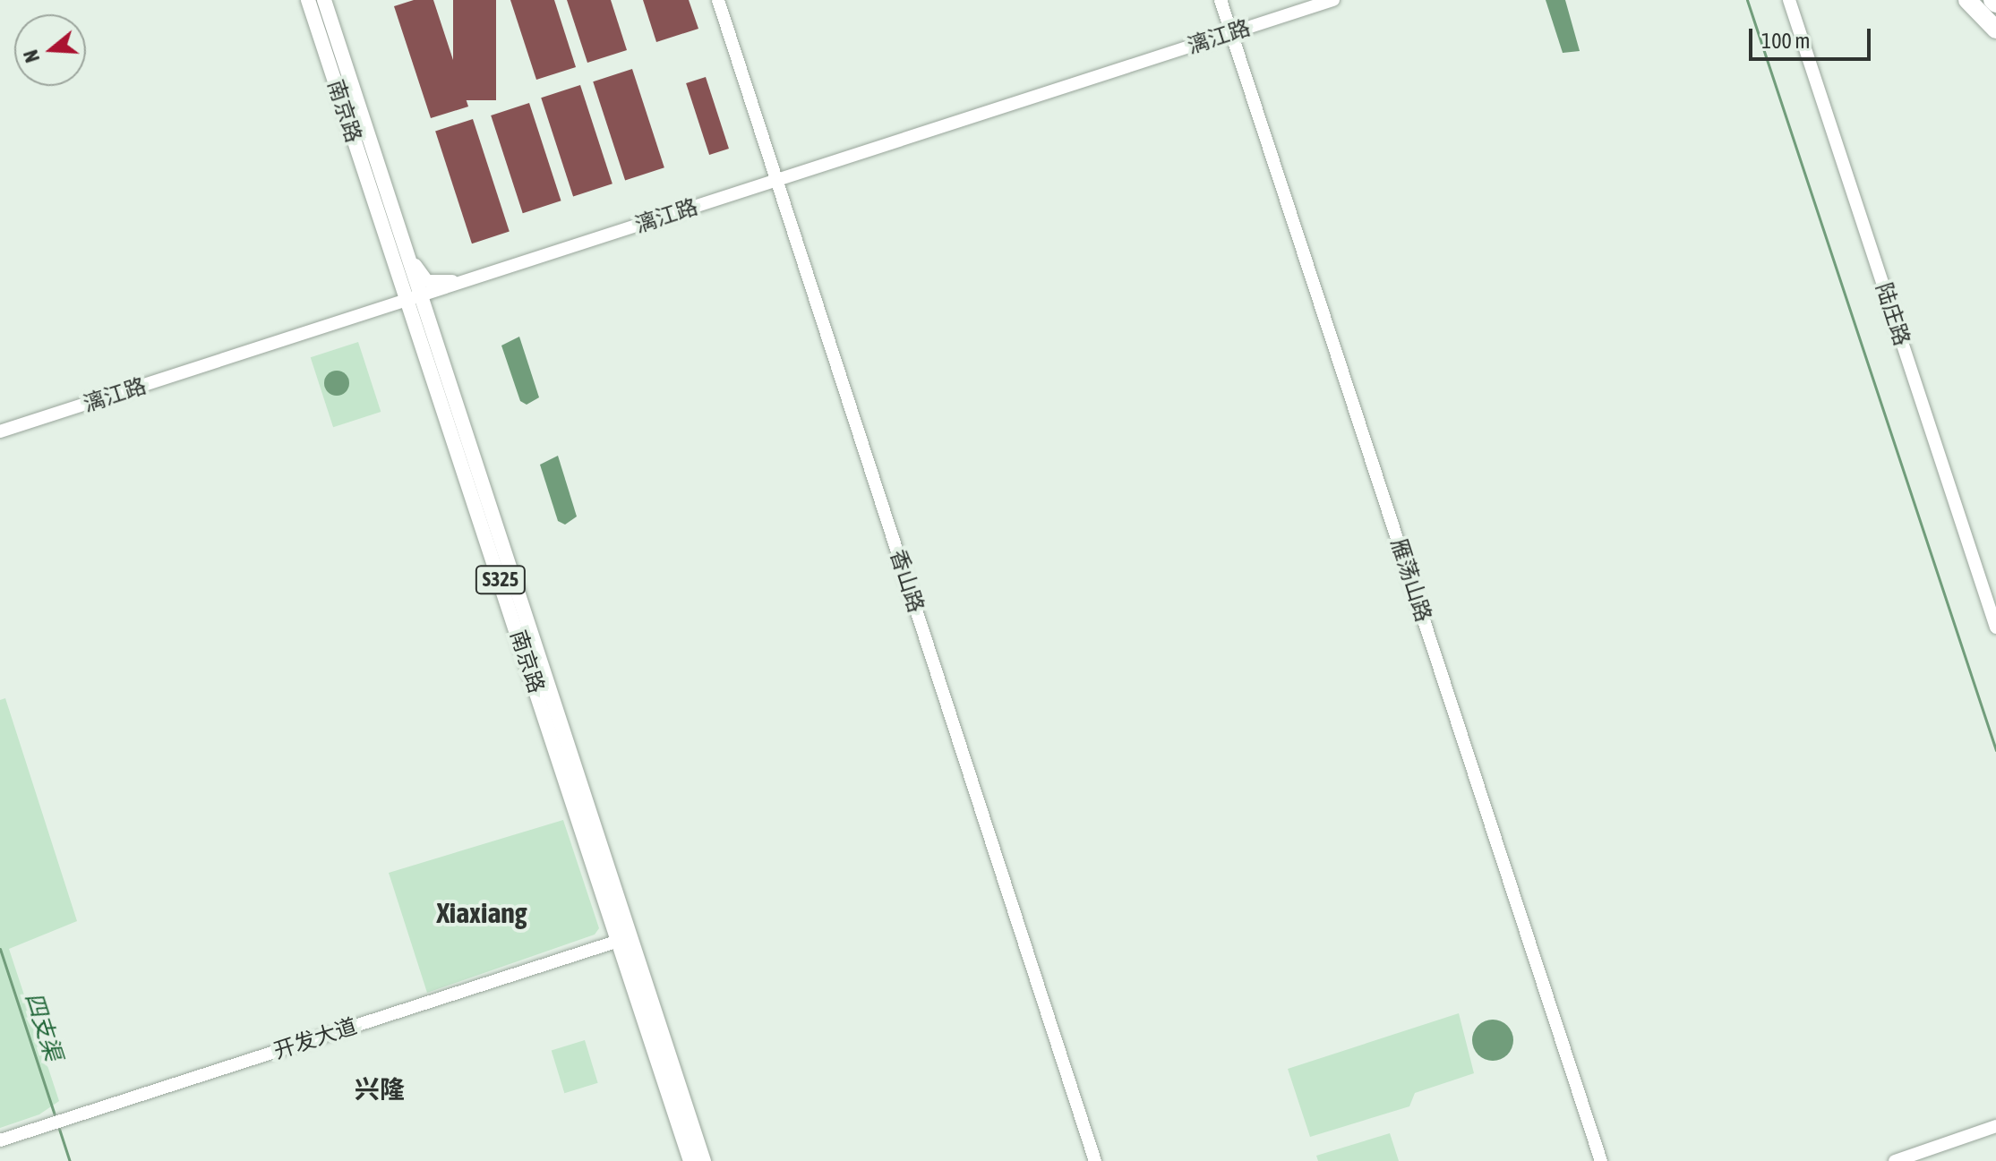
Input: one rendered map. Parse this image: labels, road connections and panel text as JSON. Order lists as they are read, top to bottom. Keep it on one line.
{"streets":{"main road":["南京路","S325"],"street":["漓江路","陆庄路","雁荡山路","香山路","开发大道"]},"crossings":[["漓江路","南京路"],["漓江路","雁荡山路"],["漓江路","香山路"],["南京路","开发大道"]],"districts":["Xiaxiang","兴隆"],"water":["四支渠"],"scale_bar":"100 m","north":"left"}
